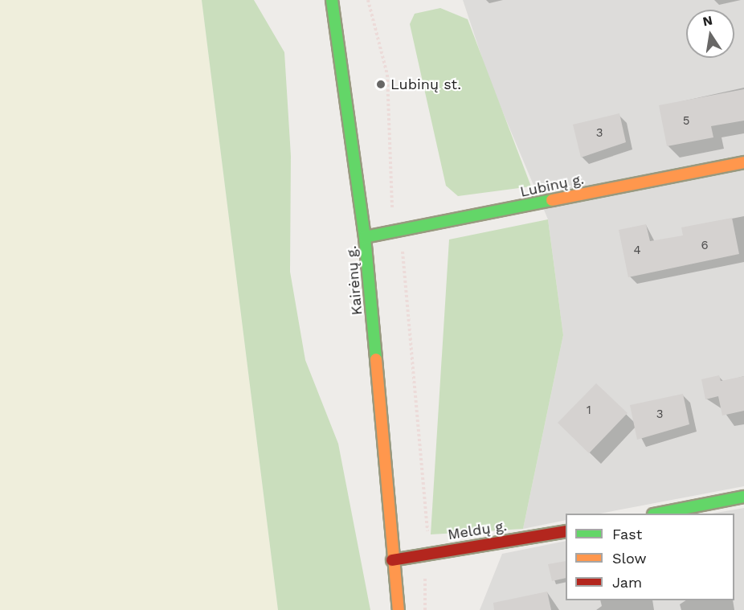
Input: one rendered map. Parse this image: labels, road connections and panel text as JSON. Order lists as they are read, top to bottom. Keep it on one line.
{"streets":{"street":["Lubinų g.","Kairėnų g.","Meldų g."]},"crossings":[["Lubinų g.","Kairėnų g."],["Kairėnų g.","Meldų g."]],"places":["Lubinų st."],"house_numbers":["5","3","6","4","1","3"],"legend":["Fast","Slow","Jam"],"north":"top"}
